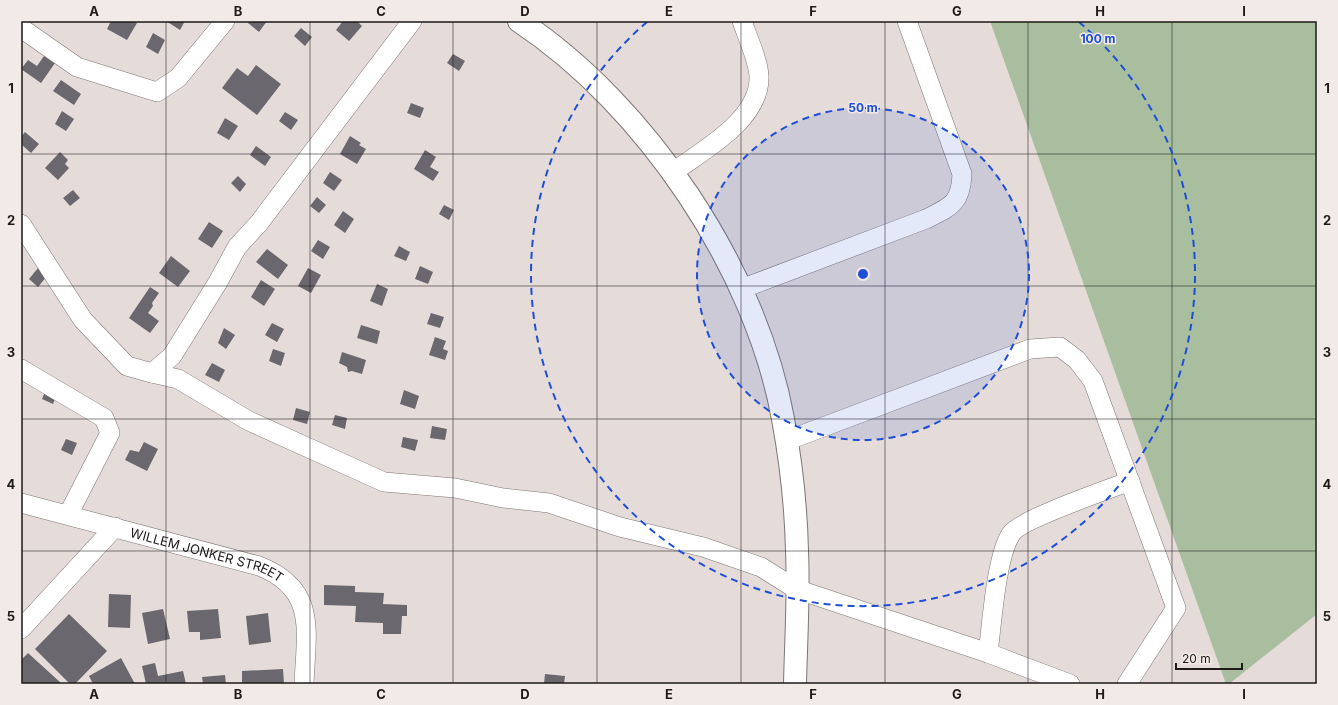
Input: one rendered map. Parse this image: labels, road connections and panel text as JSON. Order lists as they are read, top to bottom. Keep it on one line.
{"streets":{"street":["WILLEM JONKER STREET"]},"scale_bar":"20 m","grid":{"columns":["A","B","C","D","E","F","G","H","I"],"rows":["1","2","3","4","5"]},"rings":["100 m","50 m"]}
